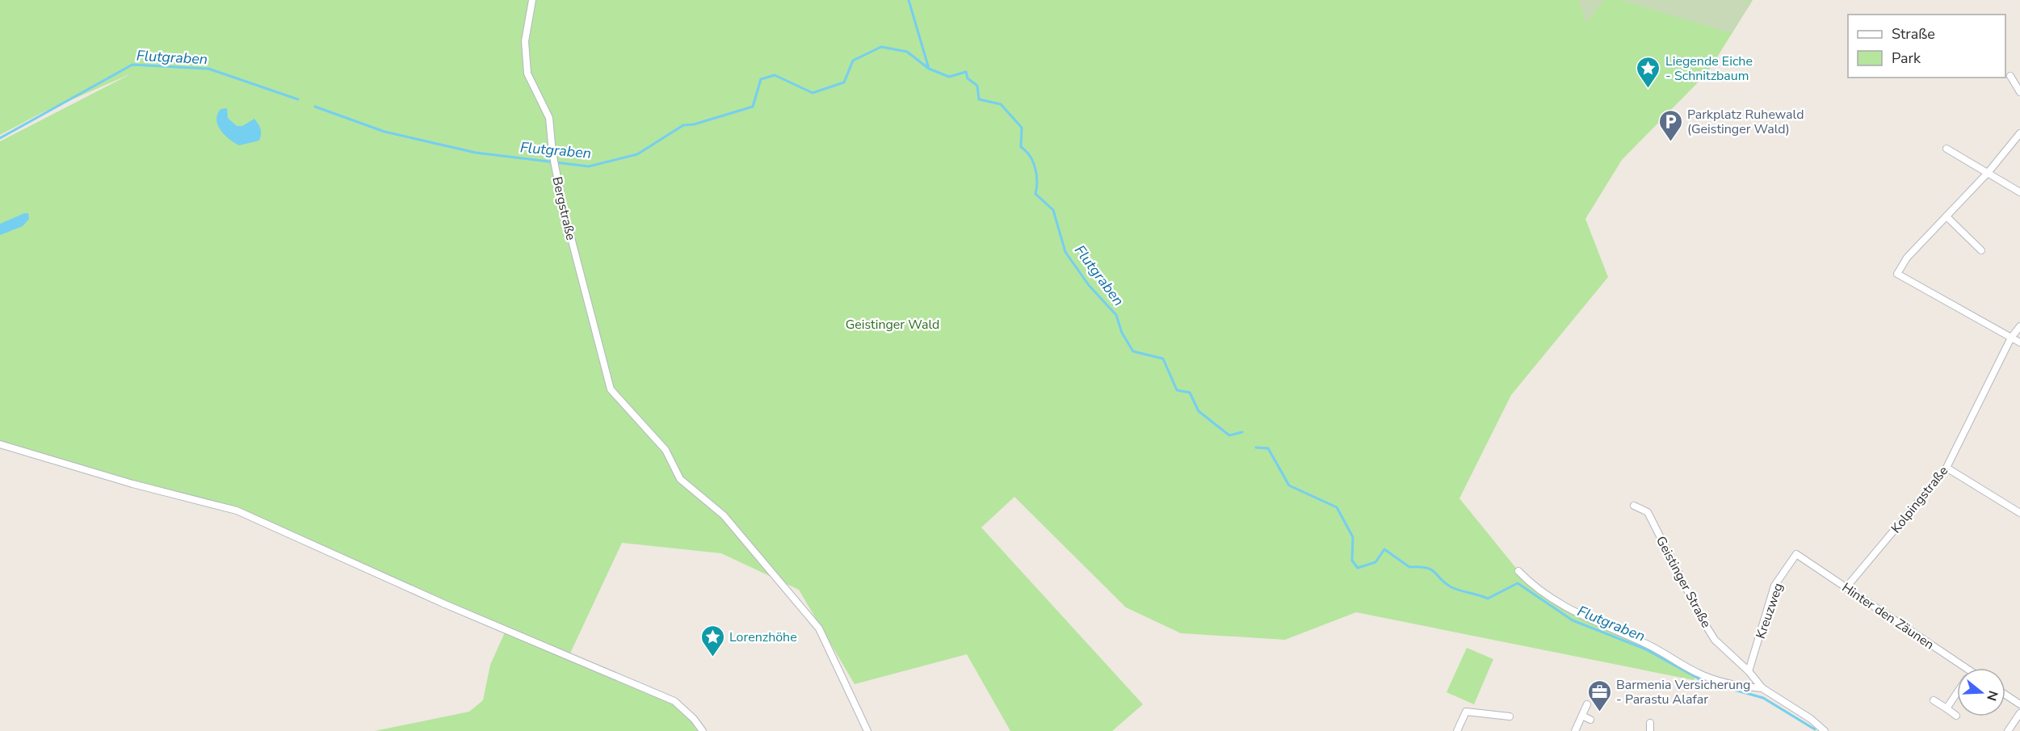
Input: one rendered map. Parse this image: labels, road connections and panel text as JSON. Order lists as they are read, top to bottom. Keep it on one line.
{"streets":{"street":["Bergstraße","Kolpingstraße","Geistinger Straße","Kreuzweg","Hinter den Zäunen"]},"crossings":[["Kolpingstraße","Hinter den Zäunen"],["Geistinger Straße","Kreuzweg"],["Kreuzweg","Hinter den Zäunen"]],"water":["Flutgraben"],"parks":["Geistinger Wald"],"places":{"place":["Liegende Eiche - Schnitzbaum","Lorenzhöhe"],"parking":["Parkplatz Ruhewald (Geistinger Wald)"],"office":["Barmenia Versicherung - Parastu Alafar"]},"legend":["Straße","Park"],"north":"right"}
